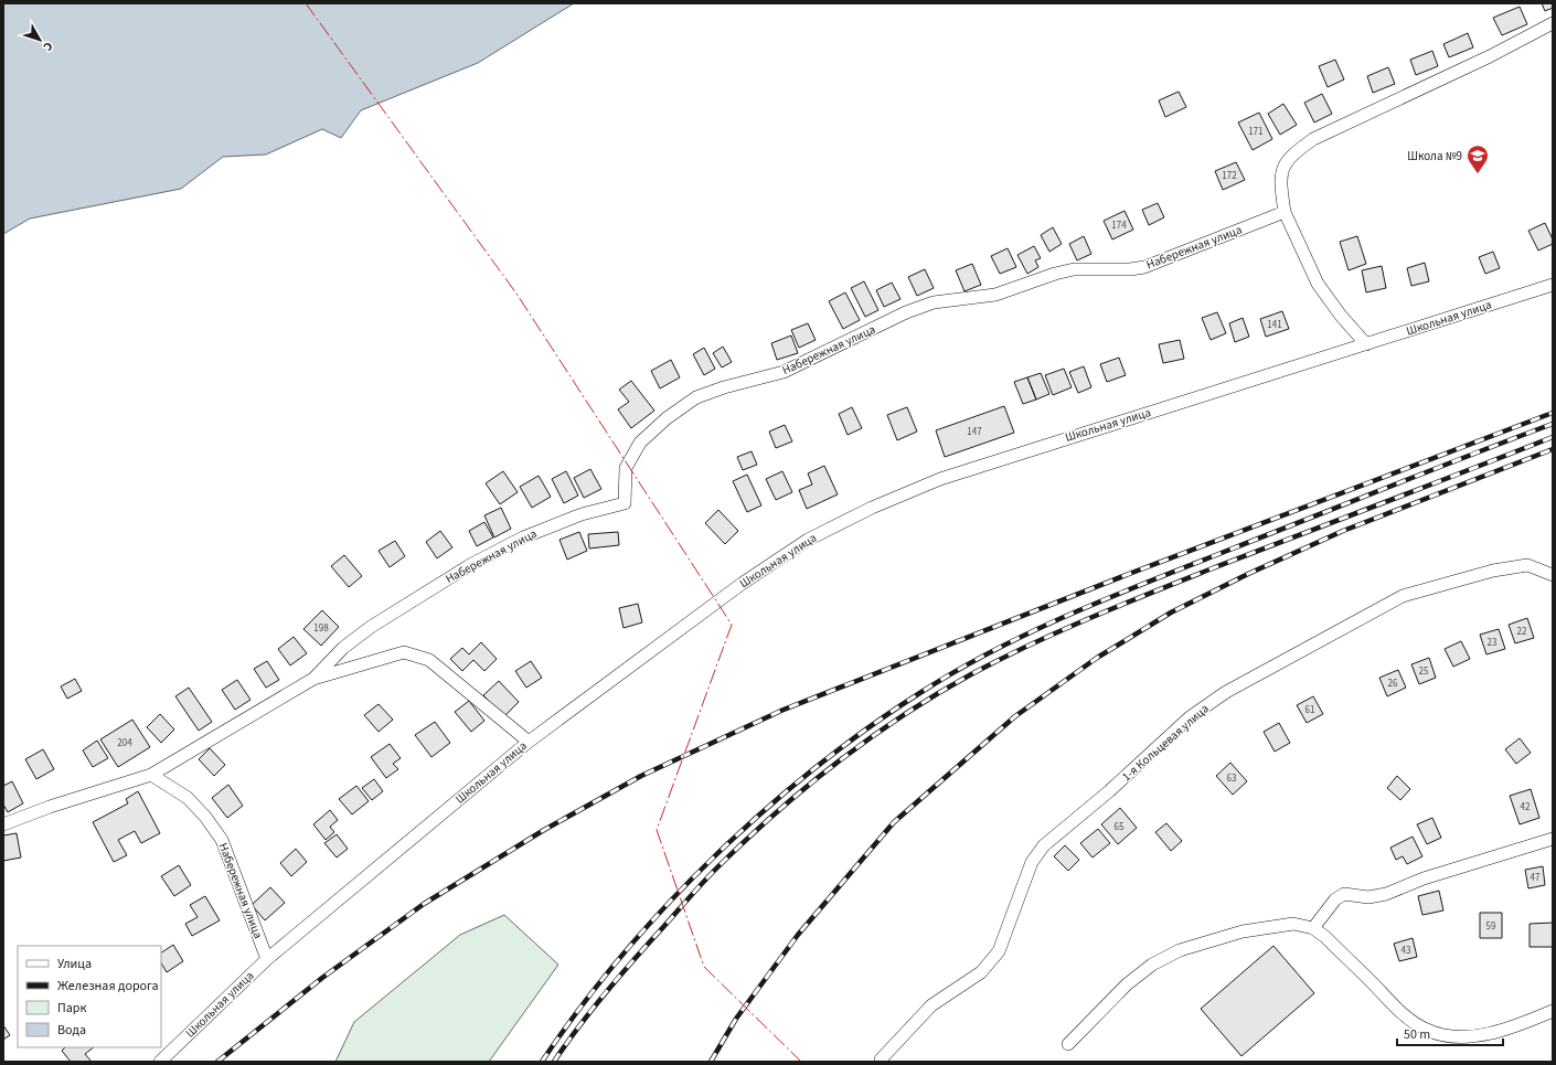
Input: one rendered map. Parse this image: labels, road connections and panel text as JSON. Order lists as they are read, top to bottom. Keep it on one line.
{"streets":{"street":["Набережная улица","Школьная улица","1-я Кольцевая улица"]},"crossings":[["Набережная улица","Школьная улица"]],"places":{"school or university":["Школа №9"]},"house_numbers":["171","172","174","141","147","198","22","23","25","26","61","204","63","42","65","47","59","43"],"legend":["Улица","Железная дорога","Парк","Вода"],"scale_bar":"50 m","north":"bottom right"}
